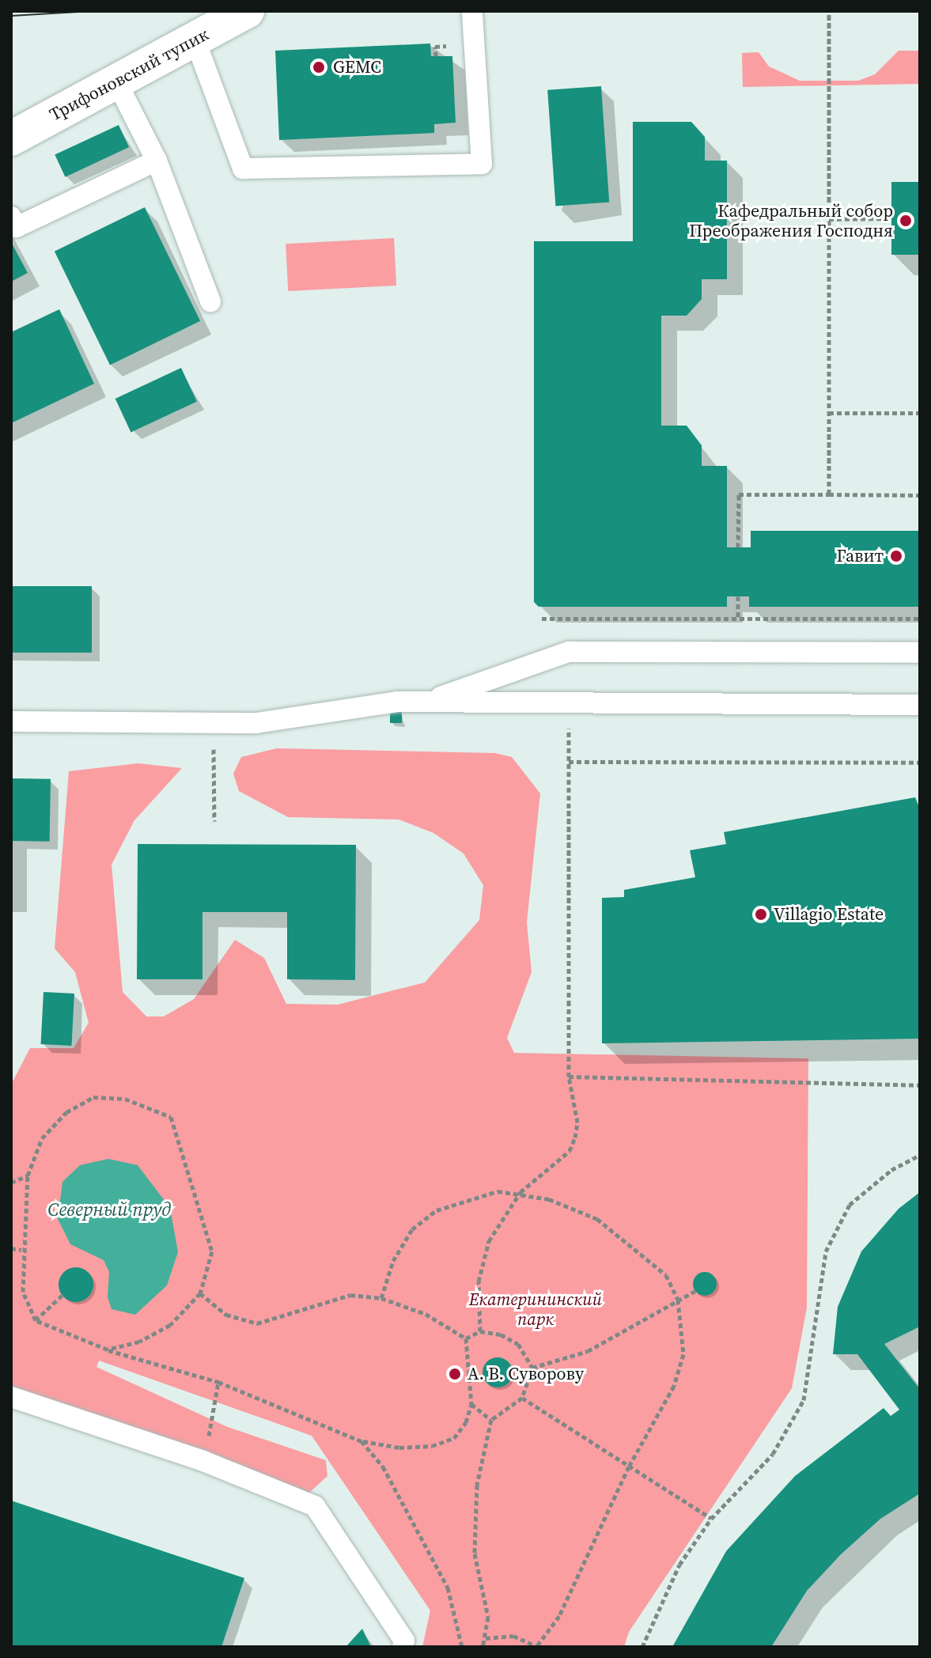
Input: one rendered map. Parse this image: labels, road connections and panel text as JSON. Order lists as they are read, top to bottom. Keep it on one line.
{"streets":{"street":["Трифоновский тупик"]},"water":["Северный пруд"],"parks":["Екатерининский парк"],"places":["GEMC","Кафедральный собор Преображения Господня","Гавит","Villagio Estate","А. В. Суворову"]}
